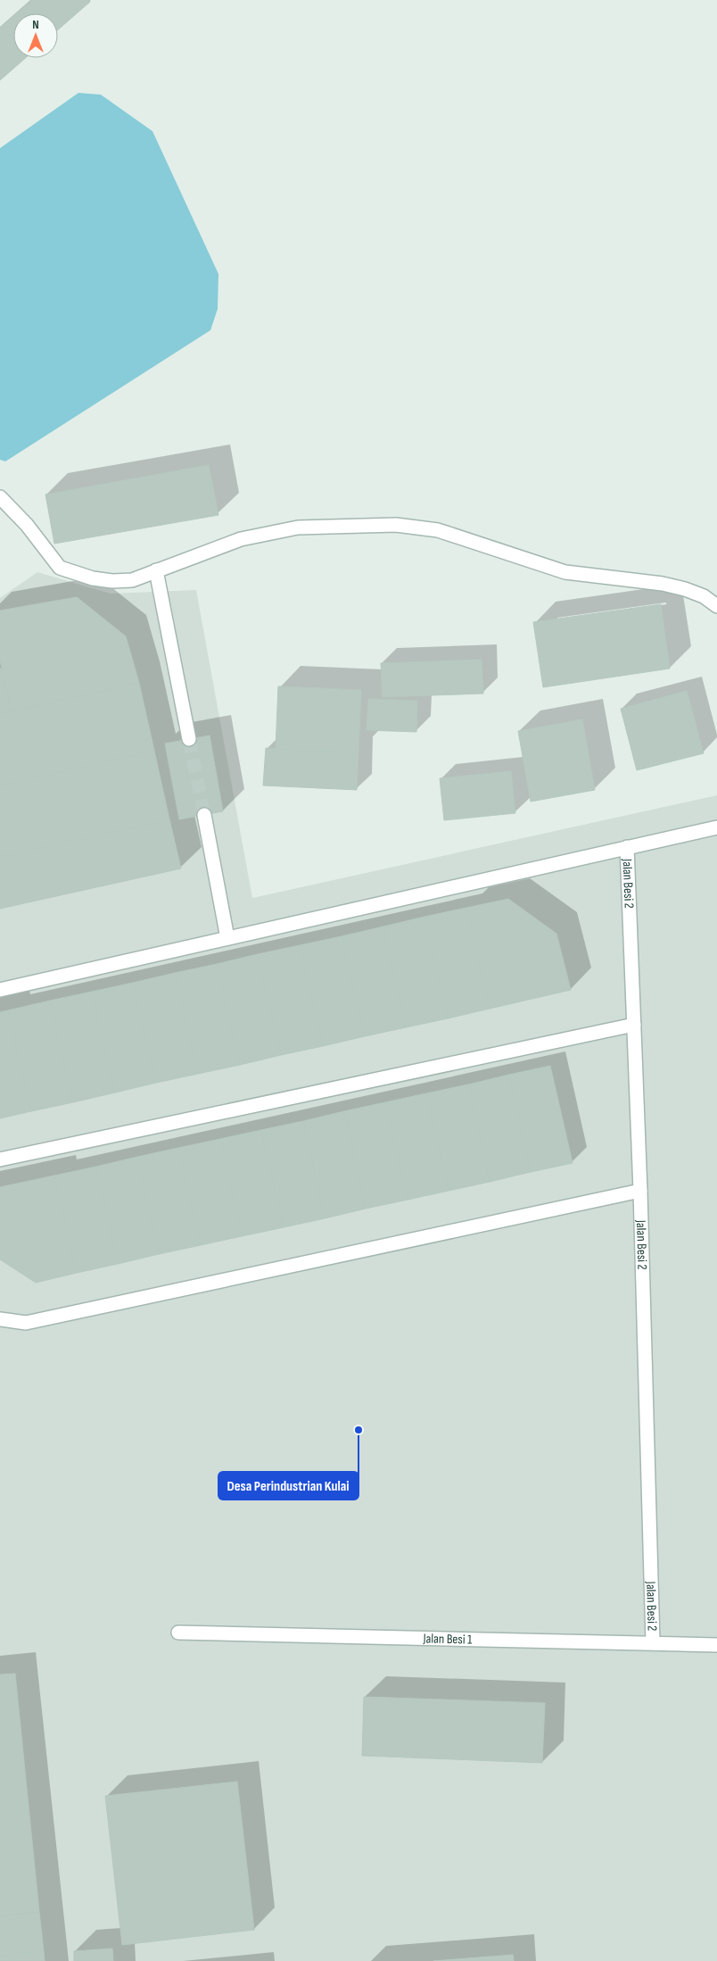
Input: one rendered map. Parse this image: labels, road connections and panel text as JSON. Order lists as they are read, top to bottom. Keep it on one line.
{"streets":{"street":["Jalan Besi 2","Jalan Besi 1"]},"crossings":[["Jalan Besi 2","Jalan Besi 1"]],"places":["Desa Perindustrian Kulai"],"north":"top"}
